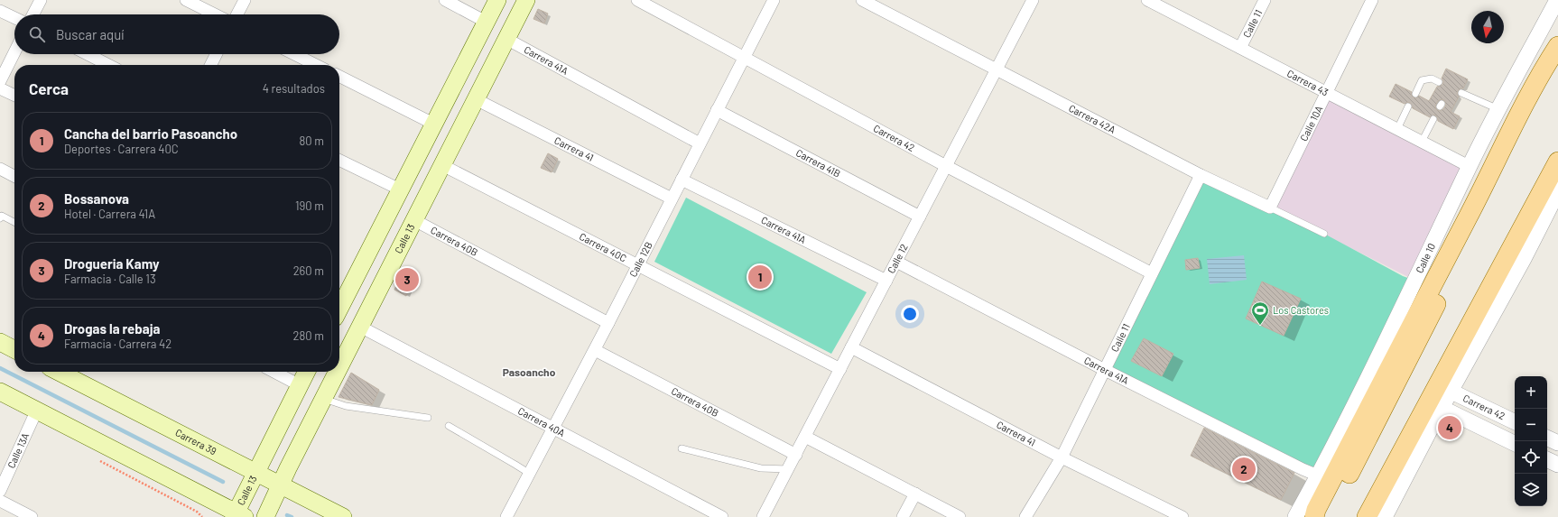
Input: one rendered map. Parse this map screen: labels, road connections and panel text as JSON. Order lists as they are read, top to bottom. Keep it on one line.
{"streets":{"main road":["Calle 13","Carrera 39"],"street":["Calle 11","Carrera 41A","Carrera 43","Carrera 42A","Calle 10A","Carrera 42","Carrera 41","Carrera 41B","Carrera 40B","Carrera 40C","Calle 10","Calle 12B","Calle 12","Carrera 40A","Calle 13A"]},"crossings":[["Calle 11","Carrera 41A"],["Calle 11","Carrera 43"],["Calle 11","Carrera 42A"],["Calle 11","Carrera 42"],["Calle 11","Carrera 41"],["Carrera 41A","Calle 13"],["Carrera 41A","Calle 10"],["Carrera 41A","Calle 12B"],["Carrera 41A","Calle 12"],["Carrera 43","Calle 10A"],["Carrera 43","Calle 10"],["Carrera 42A","Calle 10A"],["Carrera 42A","Calle 12"],["Carrera 42","Calle 12B"],["Carrera 42","Calle 12"],["Carrera 41","Calle 13"],["Carrera 41","Calle 12B"],["Carrera 41","Calle 12"],["Carrera 41B","Calle 12B"],["Carrera 41B","Calle 12"],["Calle 13","Carrera 40B"],["Calle 13","Carrera 40C"],["Calle 13","Carrera 40A"],["Calle 13","Carrera 39"],["Carrera 40B","Calle 12B"],["Carrera 40B","Calle 12"],["Carrera 40C","Calle 12B"],["Carrera 40C","Calle 12"],["Calle 12B","Carrera 40A"]],"districts":["Pasoancho"],"places":{"sports":["Los Castores"]},"north":"bottom","page":{"search":"Buscar aquí","heading":["Cerca","4 resultados"],"list":[{"mark":"1","name":"Cancha del barrio Pasoancho","note":"Deportes · Carrera 40C","value":"80 m"},{"mark":"2","name":"Bossanova","note":"Hotel · Carrera 41A","value":"190 m"},{"mark":"3","name":"Drogueria Kamy","note":"Farmacia · Calle 13","value":"260 m"},{"mark":"4","name":"Drogas la rebaja","note":"Farmacia · Carrera 42","value":"280 m"}],"pins":["1","3","4","2"],"map_buttons":["+","−"]}}
